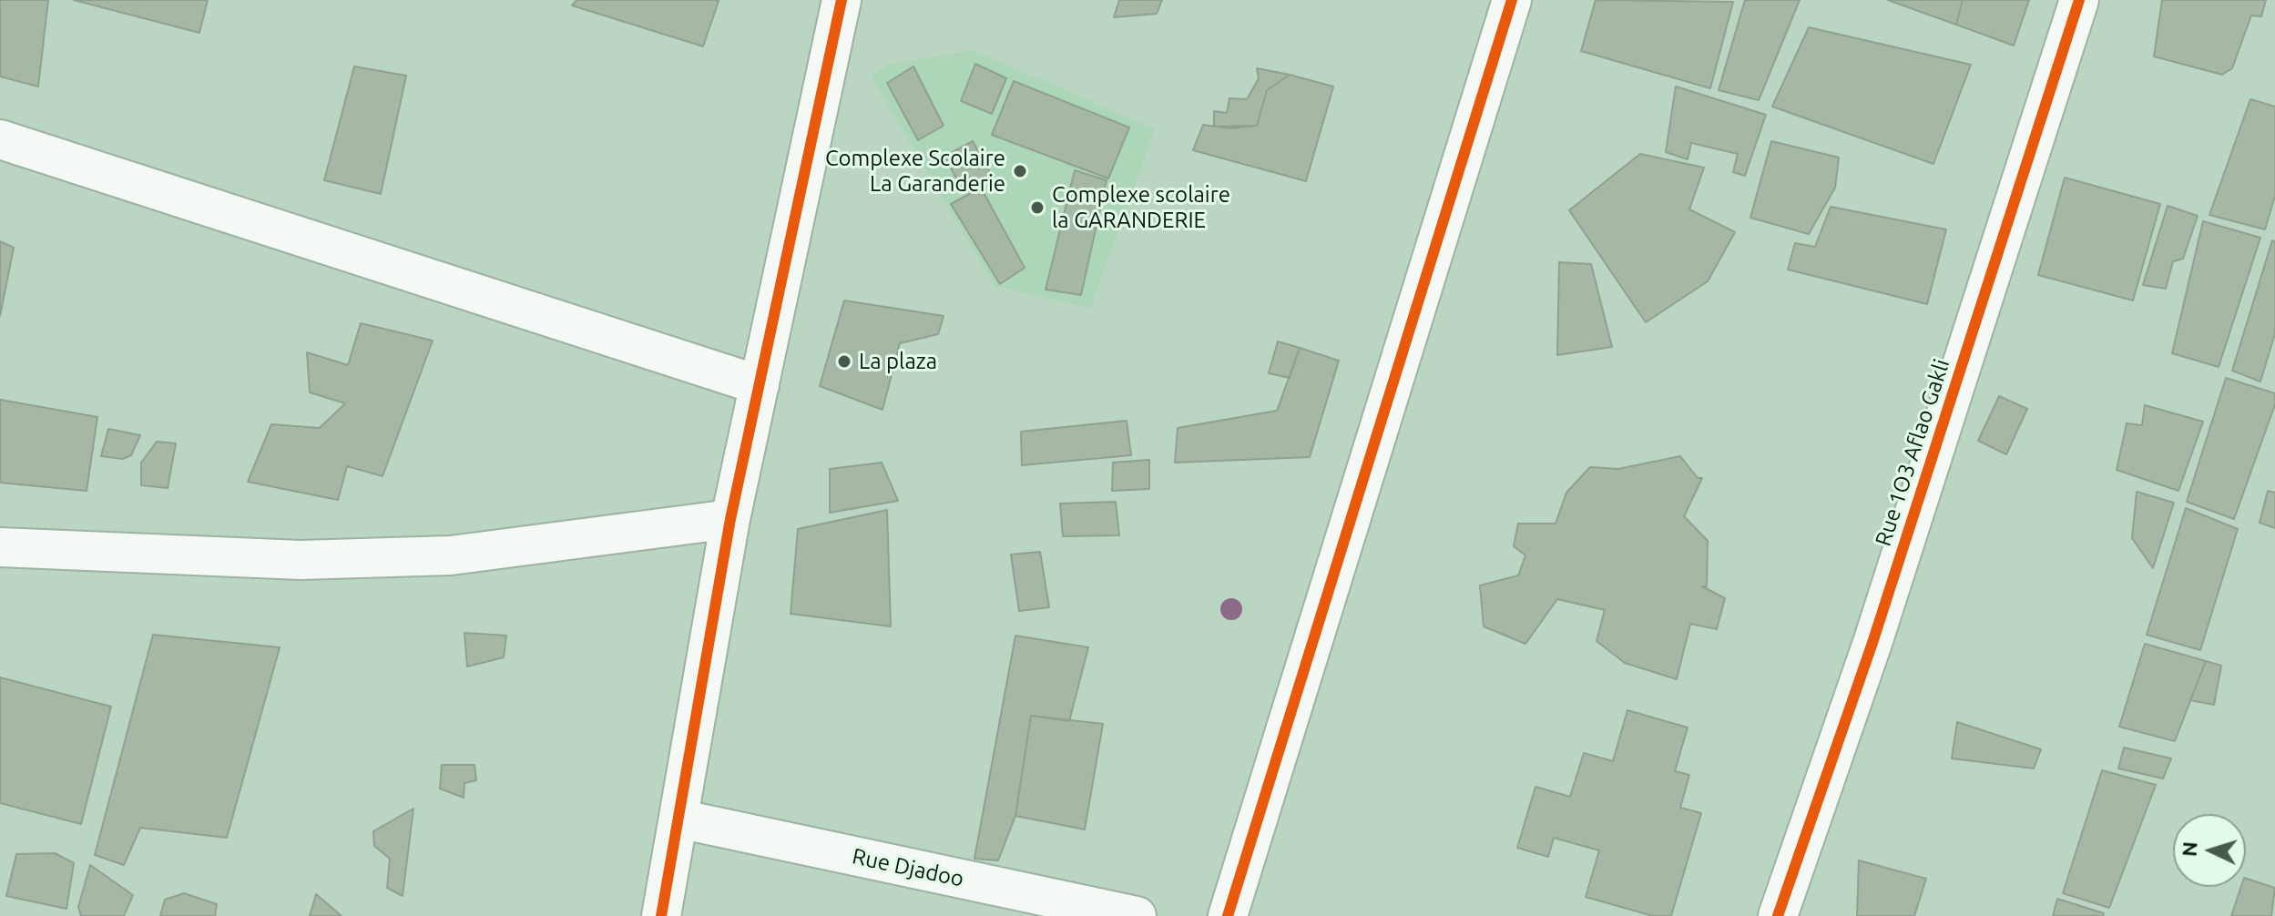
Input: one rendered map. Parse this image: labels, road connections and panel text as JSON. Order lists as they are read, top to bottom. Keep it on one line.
{"streets":{"street":["Rue 1O3 Aflao Gakli","Rue Djadoo"]},"places":["Complexe Scolaire La Garanderie","Complexe scolaire la GARANDERIE","La plaza"],"north":"left"}
